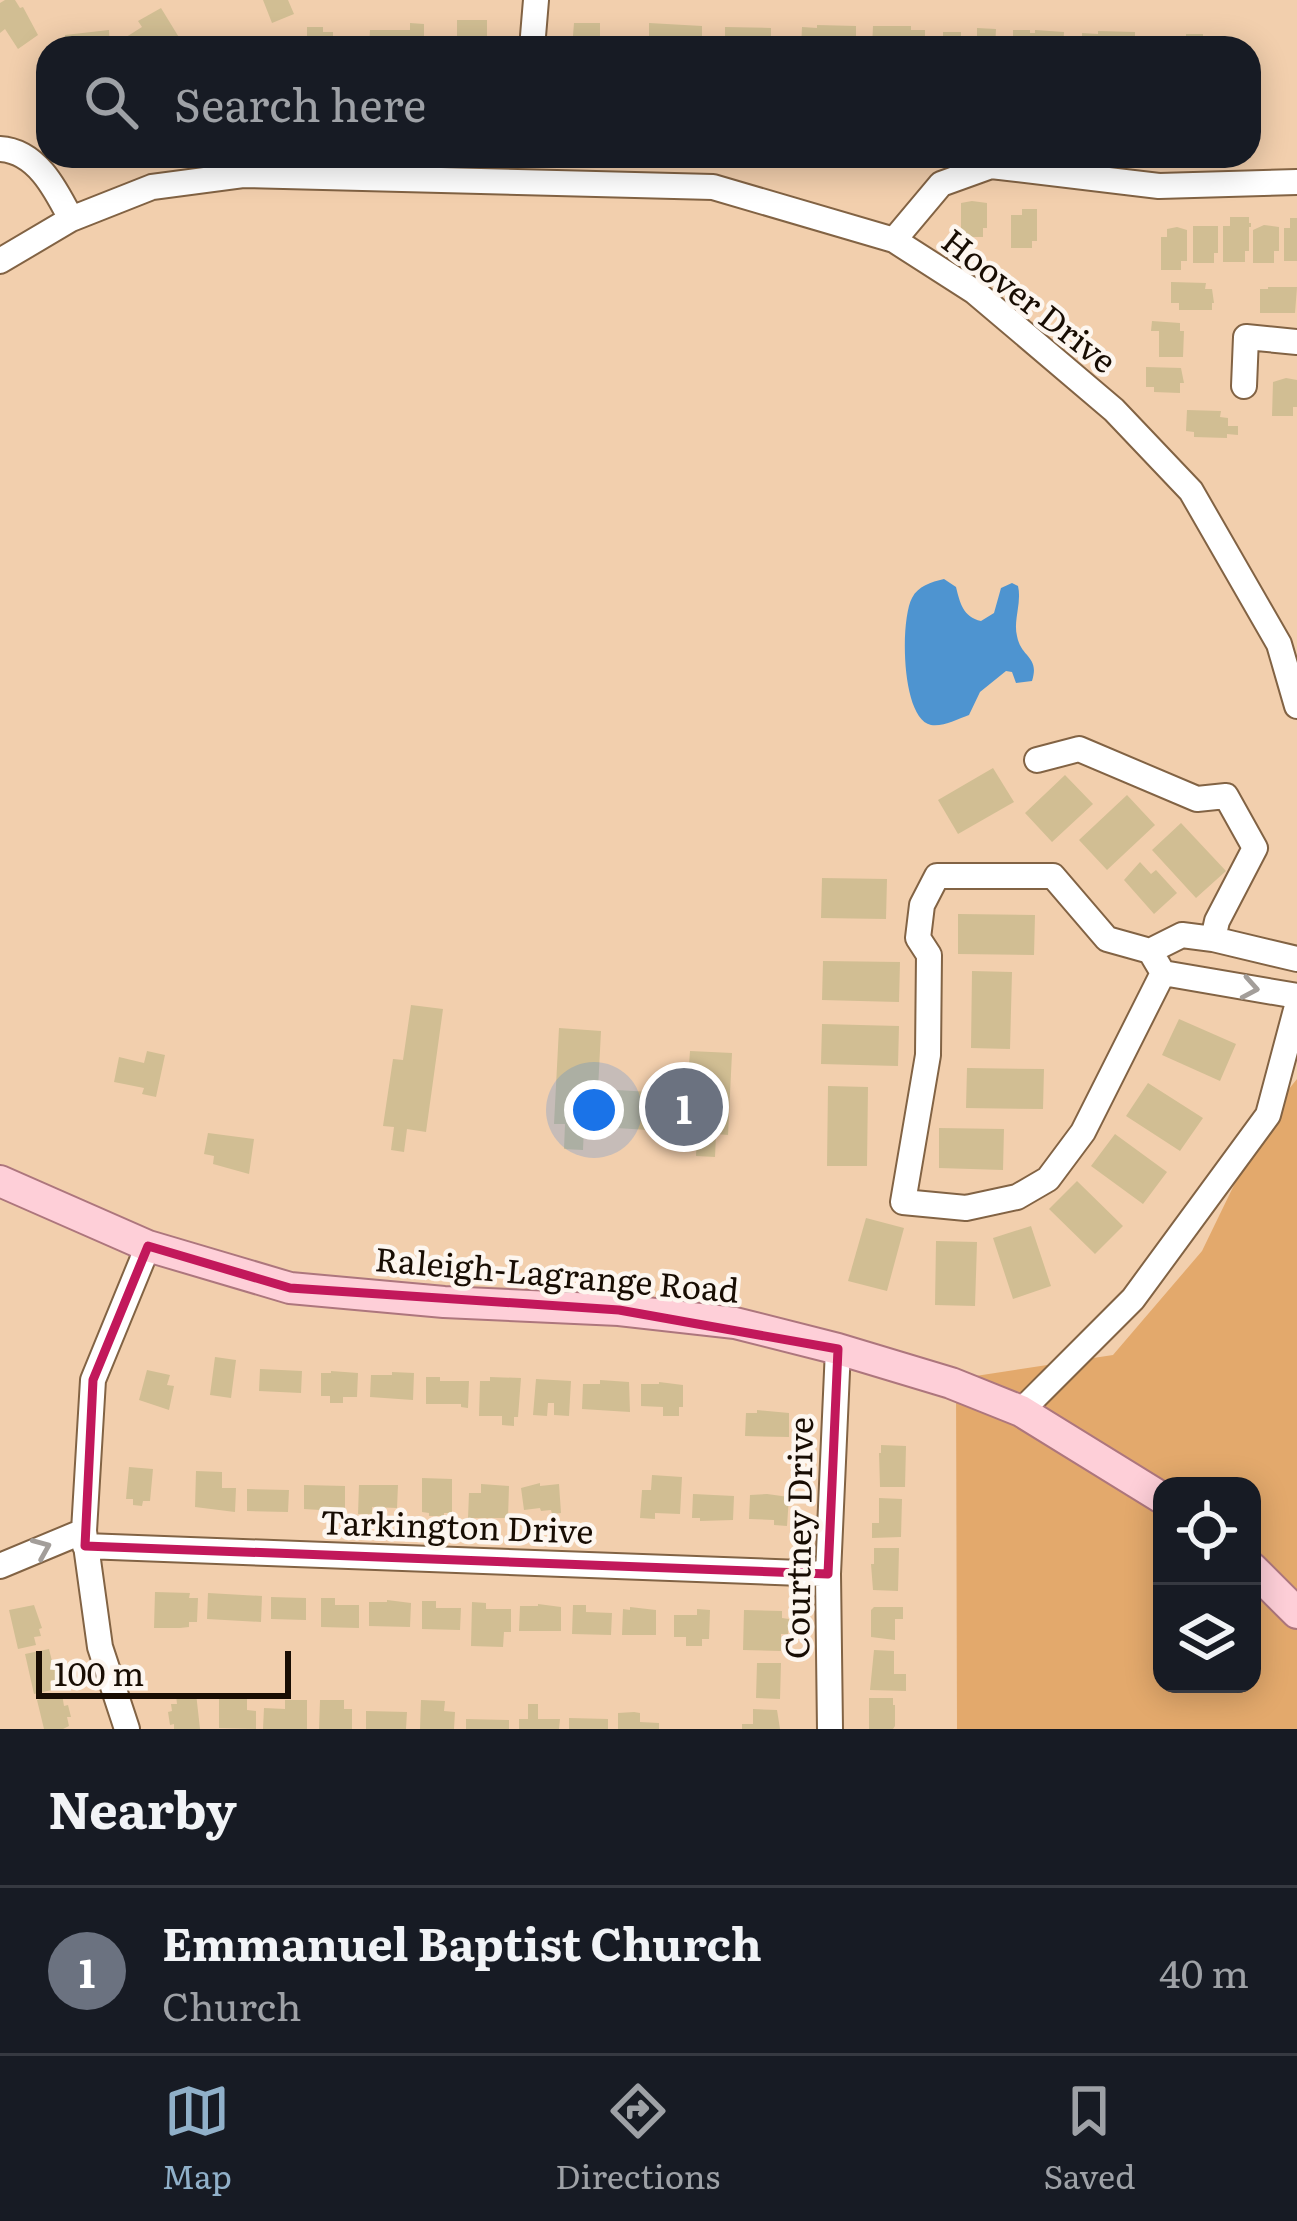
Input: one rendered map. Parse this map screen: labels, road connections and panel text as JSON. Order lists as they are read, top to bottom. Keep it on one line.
{"streets":{"main road":["Raleigh-Lagrange Road"],"street":["Hoover Drive","Tarkington Drive","Courtney Drive"]},"crossings":[["Raleigh-Lagrange Road","Courtney Drive"],["Tarkington Drive","Courtney Drive"]],"scale_bar":"100 m","page":{"search":"Search here","pins":"1","scale":"100 m","heading":"Nearby","list":[{"mark":"1","name":"Emmanuel Baptist Church","note":"Church","value":"40 m"}],"nav":["Map","Directions","Saved"]}}
